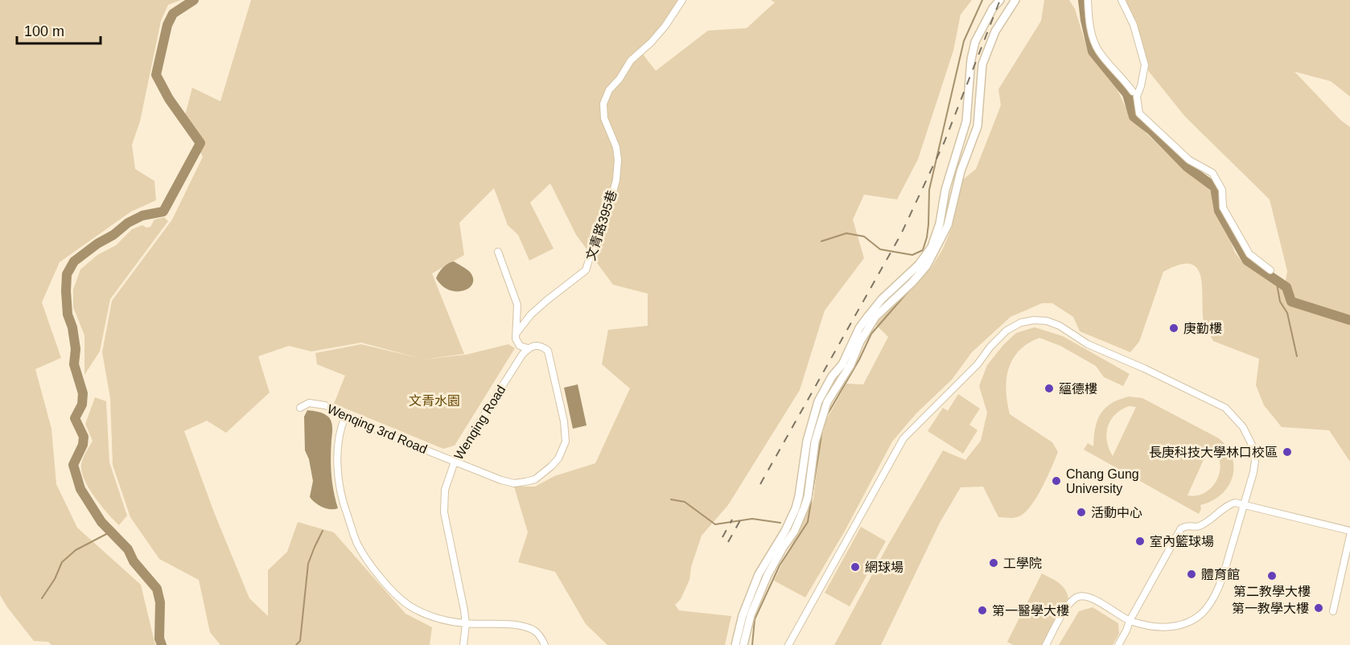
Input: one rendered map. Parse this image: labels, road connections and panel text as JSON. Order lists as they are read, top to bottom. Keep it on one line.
{"streets":{"street":["文青路395巷","Wenqing Road","Wenqing 3rd Road"]},"crossings":[["Wenqing Road","Wenqing 3rd Road"]],"parks":["文青水園"],"places":["庚勤樓","蘊德樓","長庚科技大學林口校區","Chang Gung University","活動中心","室內籃球場","工學院","網球場","體育館","第二教學大樓","第一教學大樓","第一醫學大樓"],"scale_bar":"100 m"}
